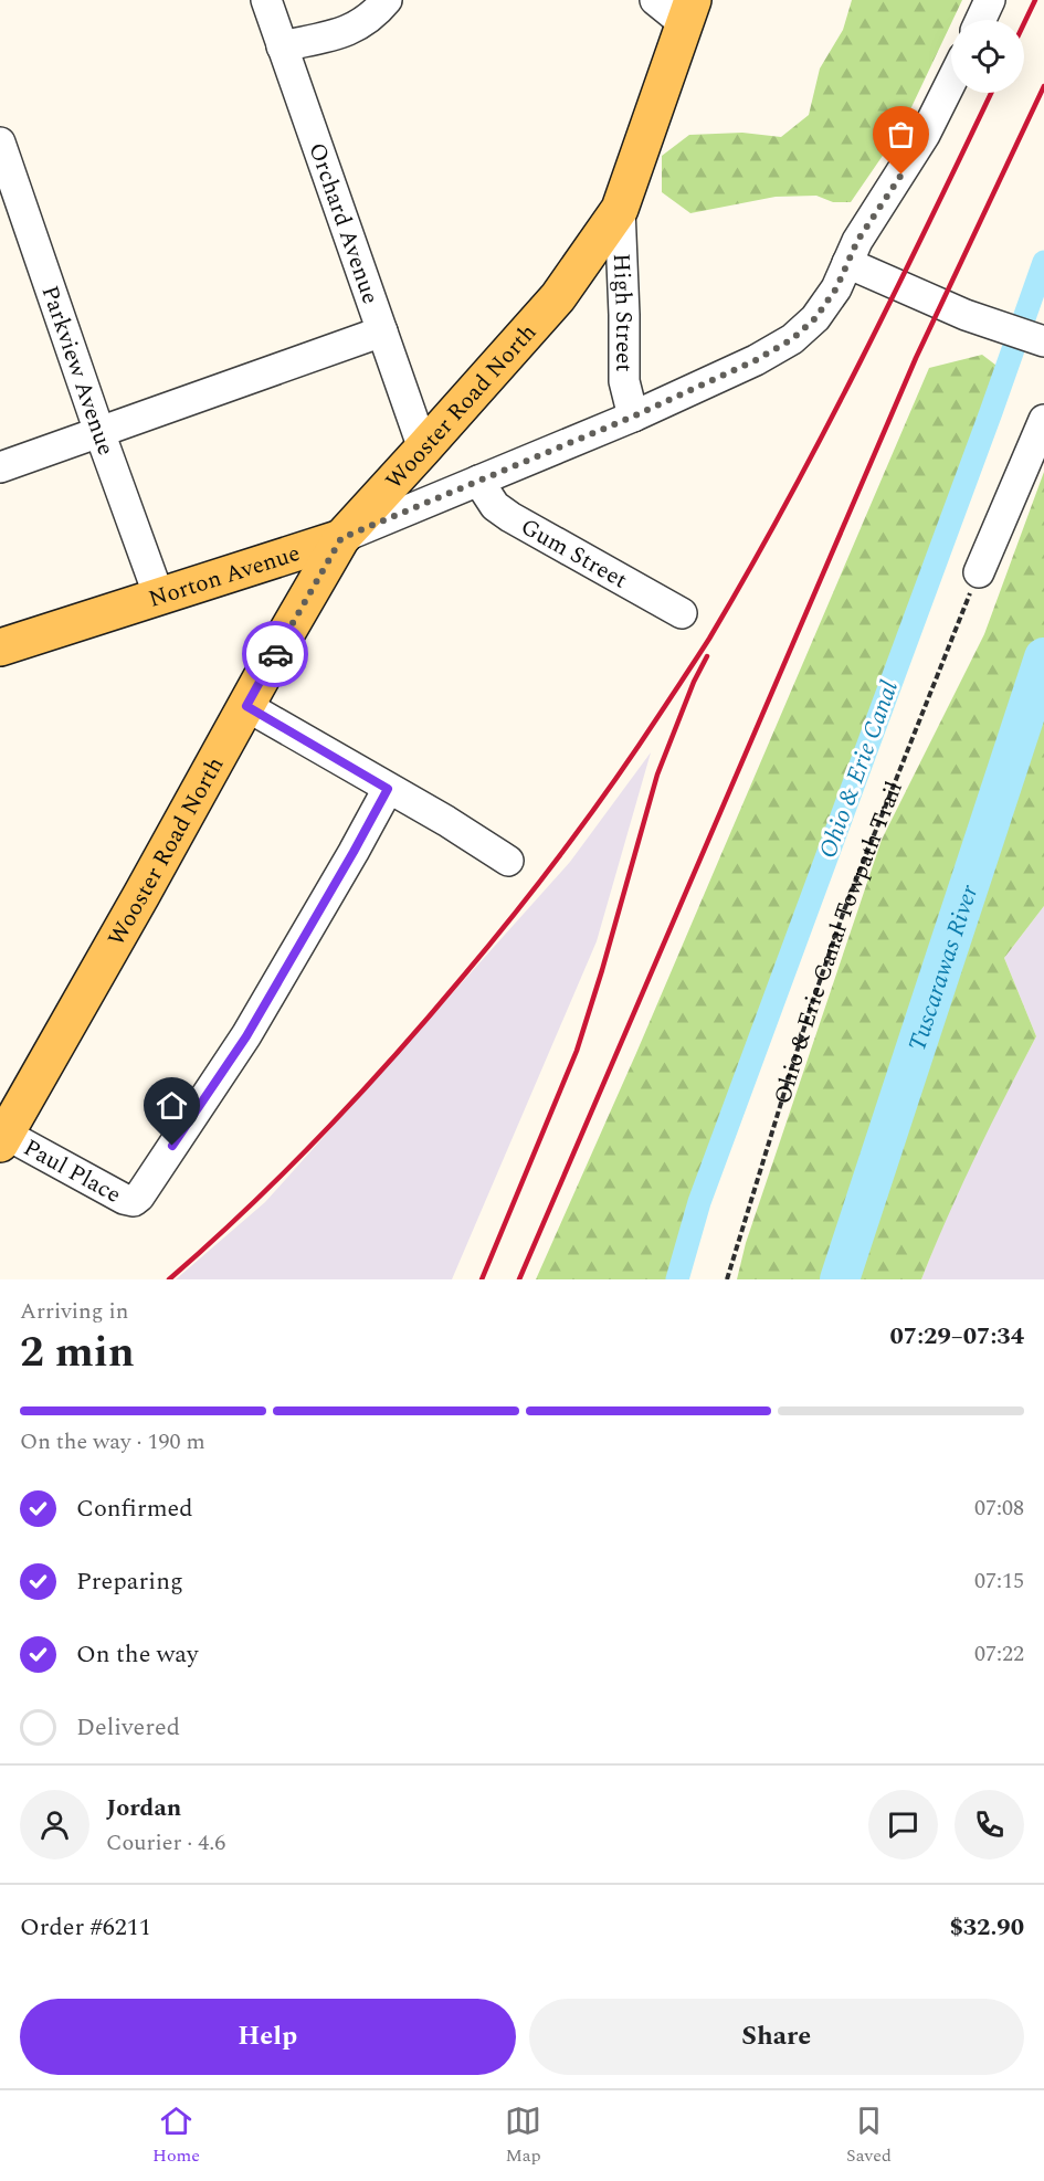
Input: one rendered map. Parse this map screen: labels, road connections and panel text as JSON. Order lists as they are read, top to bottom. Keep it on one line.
{"streets":{"main road":["Wooster Road North","Norton Avenue"],"street":["Orchard Avenue","High Street","Parkview Avenue","Gum Street","Paul Place"],"path":["Ohio & Erie Canal Towpath Trail"]},"crossings":[["Orchard Avenue","Wooster Road North"],["High Street","Wooster Road North"],["High Street","Norton Avenue"],["Parkview Avenue","Norton Avenue"],["Wooster Road North","Norton Avenue"],["Wooster Road North","Paul Place"],["Gum Street","Norton Avenue"]],"water":["Ohio & Erie Canal","Tuscarawas River"],"page":{"heading":["2 min","Arriving in","07:29–07:34"],"panel":["Jordan","Courier · 4.6","Order #6211","$32.90"],"bar":"On the way · 190 m","list":[["Confirmed","07:08"],["Preparing","07:15"],["On the way","07:22"],"Delivered"],"buttons":["Help","Share"],"tabs":["Home","Map","Saved"]}}
